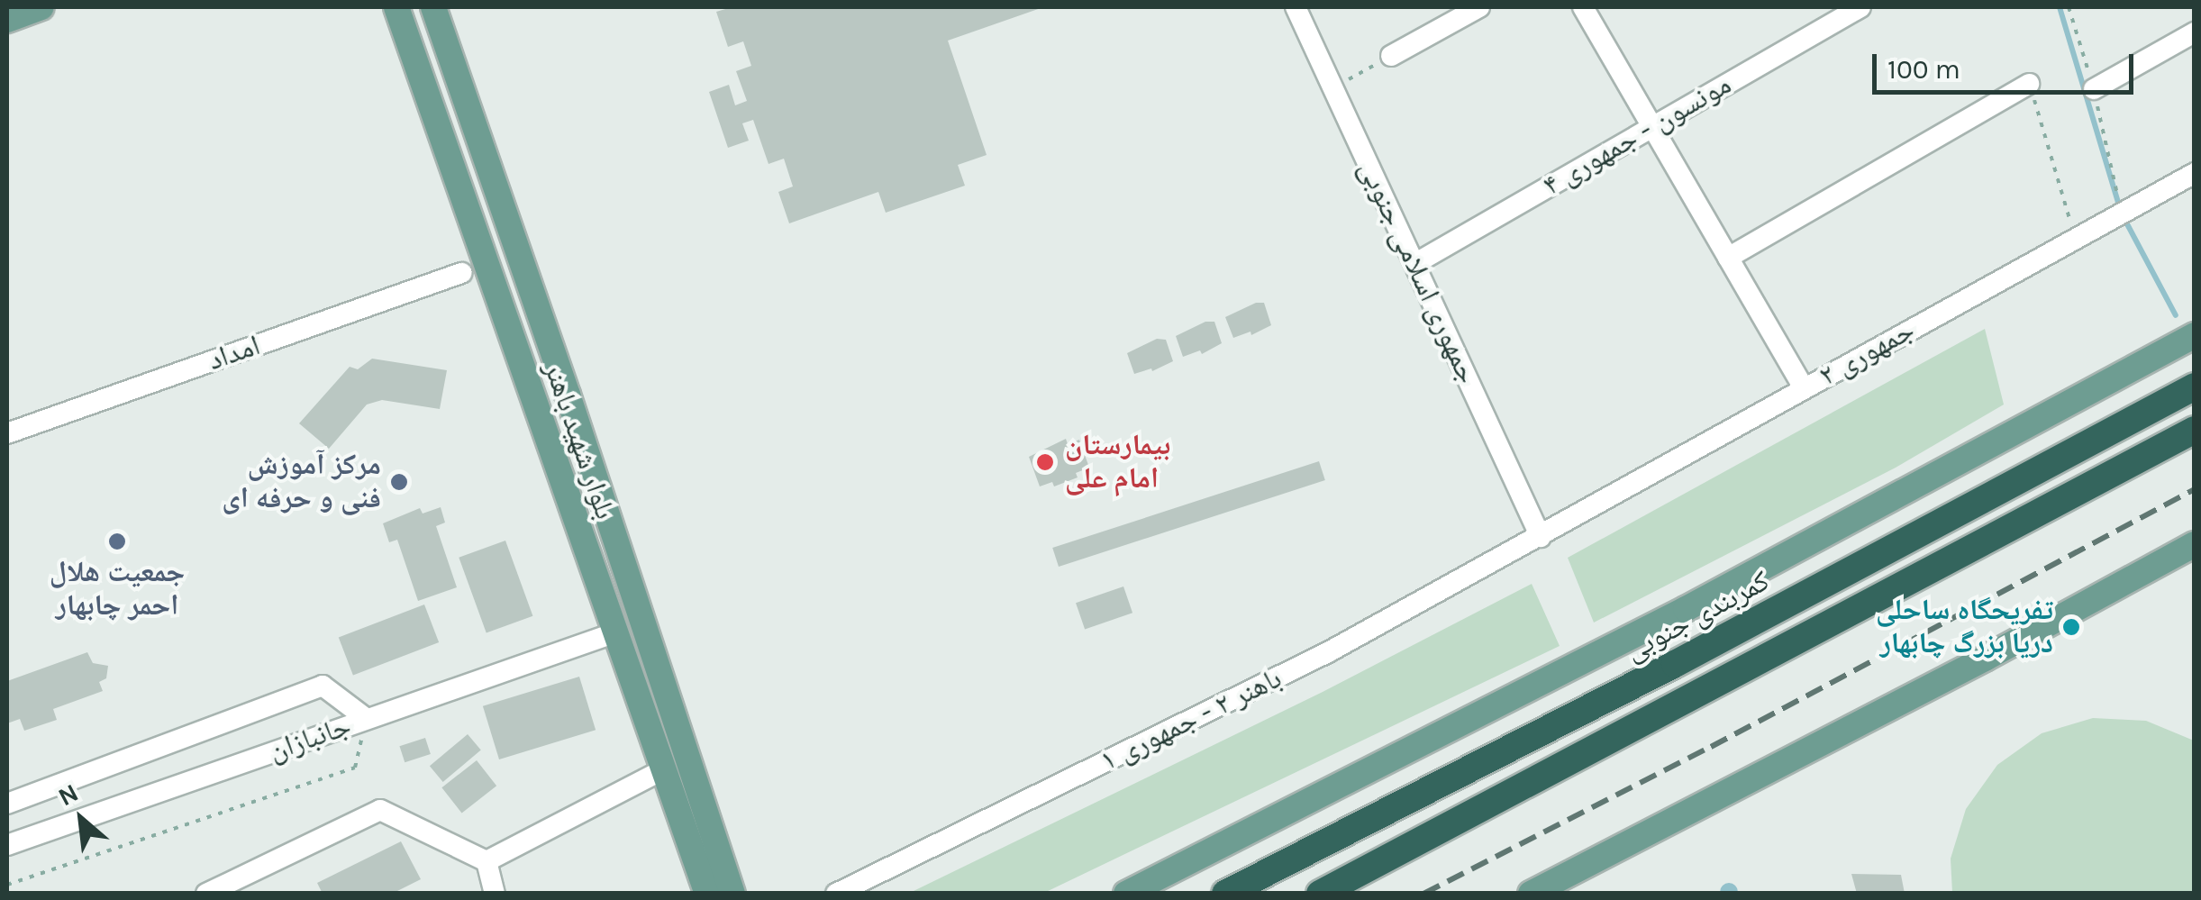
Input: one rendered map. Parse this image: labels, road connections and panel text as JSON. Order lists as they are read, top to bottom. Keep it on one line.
{"streets":{"highway":["کمربندی جنوبی"],"main road":["بلوار شهید باهنر"],"street":["مونسون - جمهوری ۴","جمهوری اسلامی جنوبی","امداد","جمهوری ۲","باهنر ۲ - جمهوری ۱","جانبازان"]},"crossings":[["مونسون - جمهوری ۴","جمهوری اسلامی جنوبی"],["جمهوری اسلامی جنوبی","جمهوری ۲"],["جمهوری اسلامی جنوبی","باهنر ۲ - جمهوری ۱"],["جمهوری ۲","باهنر ۲ - جمهوری ۱"],["بلوار شهید باهنر","جانبازان"]],"places":["بیمارستان امام علی","مرکز آموزش فنی و حرفه ای","جمعیت هلال احمر چابهار","تفریحگاه ساحلی دریا بزرگ چابهار"],"scale_bar":"100 m","north":"top left"}
